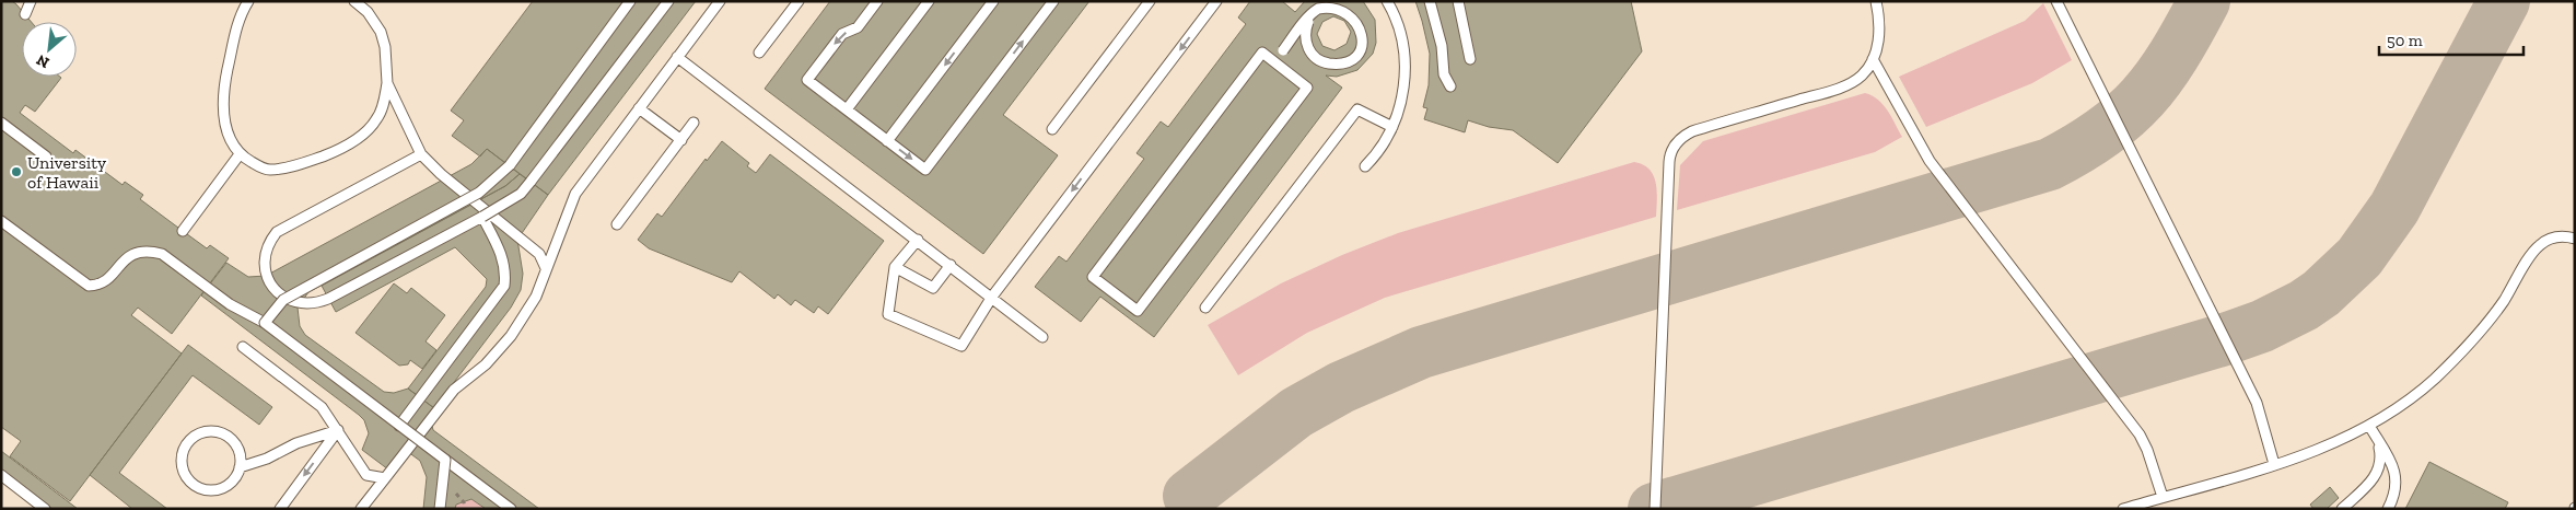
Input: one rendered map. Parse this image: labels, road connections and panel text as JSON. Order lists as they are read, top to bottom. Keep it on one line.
{"places":["University of Hawaii"],"scale_bar":"50 m","north":"bottom left"}
